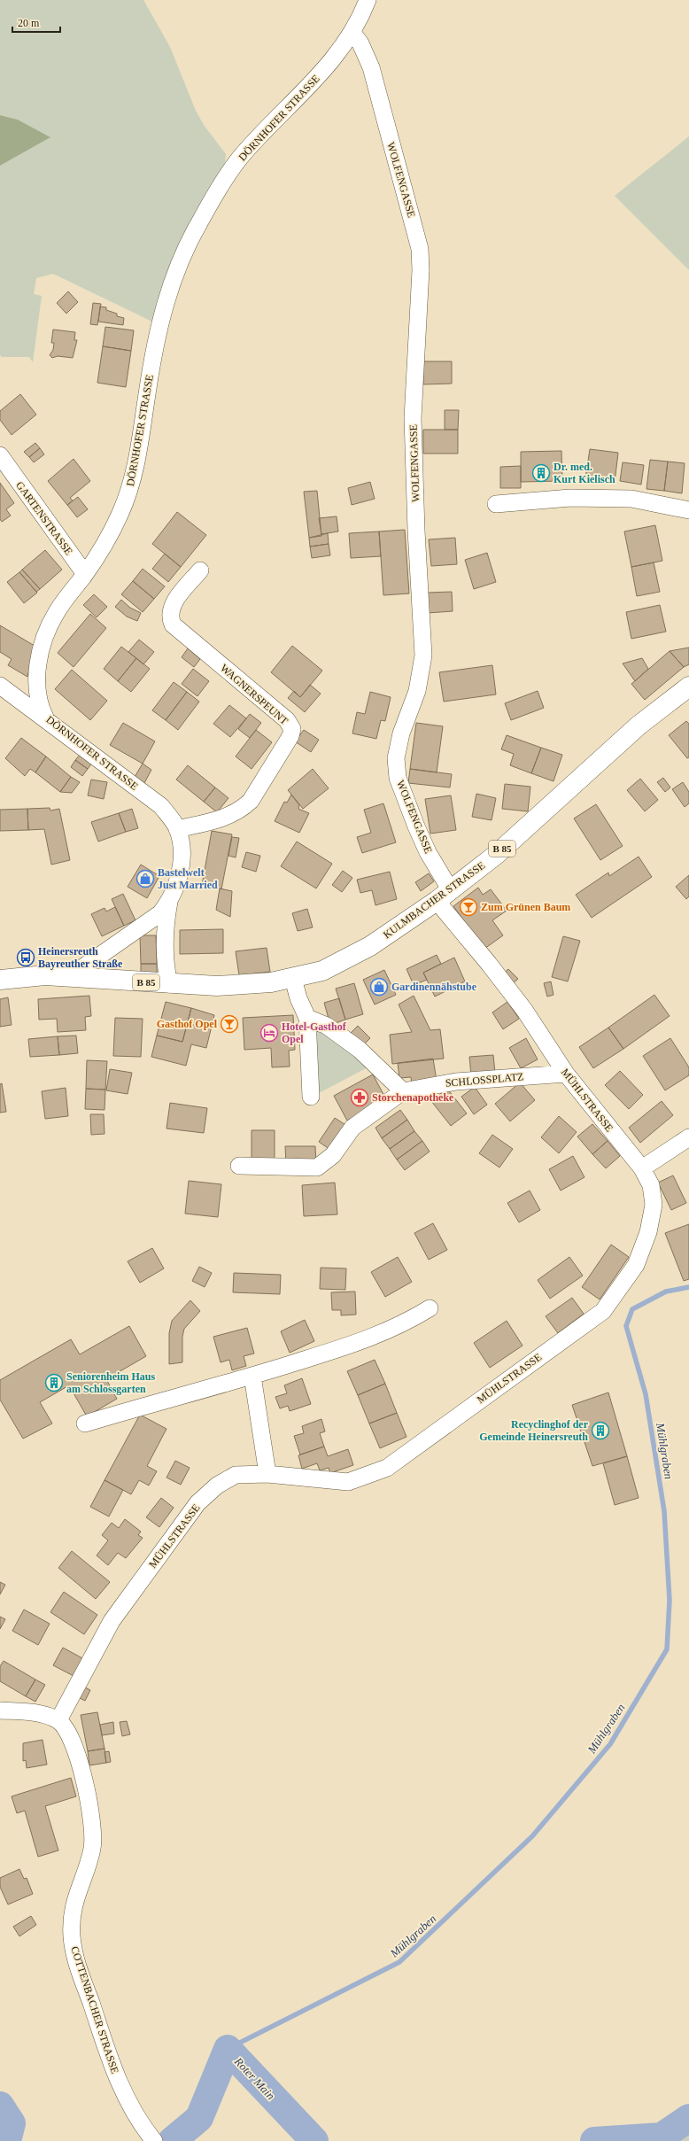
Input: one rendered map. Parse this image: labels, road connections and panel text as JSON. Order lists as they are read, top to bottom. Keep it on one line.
{"streets":{"main road":["B 85","KULMBACHER STRASSE"],"street":["DÖRNHOFER STRASSE","WOLFENGASSE","GARTENSTRASSE","WAGNERSPEUNT","SCHLOSSPLATZ","MÜHLSTRASSE","COTTENBACHER STRASSE"]},"crossings":[["DÖRNHOFER STRASSE","WOLFENGASSE"],["DÖRNHOFER STRASSE","GARTENSTRASSE"],["DÖRNHOFER STRASSE","WAGNERSPEUNT"],["DÖRNHOFER STRASSE","B 85"],["WOLFENGASSE","KULMBACHER STRASSE"],["WOLFENGASSE","MÜHLSTRASSE"],["B 85","KULMBACHER STRASSE"],["KULMBACHER STRASSE","MÜHLSTRASSE"],["SCHLOSSPLATZ","MÜHLSTRASSE"],["MÜHLSTRASSE","COTTENBACHER STRASSE"]],"water":["Mühlgraben","Roter Main"],"places":{"building":["Dr. med. Kurt Kielisch","Seniorenheim Haus am Schlossgarten","Recyclinghof der Gemeinde Heinersreuth"],"shop":["Bastelwelt Just Married","Gardinennähstube"],"bar":["Zum Grünen Baum","Gasthof Opel"],"bus stop":["Heinersreuth Bayreuther Straße"],"hotel":["Hotel-Gasthof Opel"],"pharmacy":["Storchenapotheke"]},"scale_bar":"20 m"}
